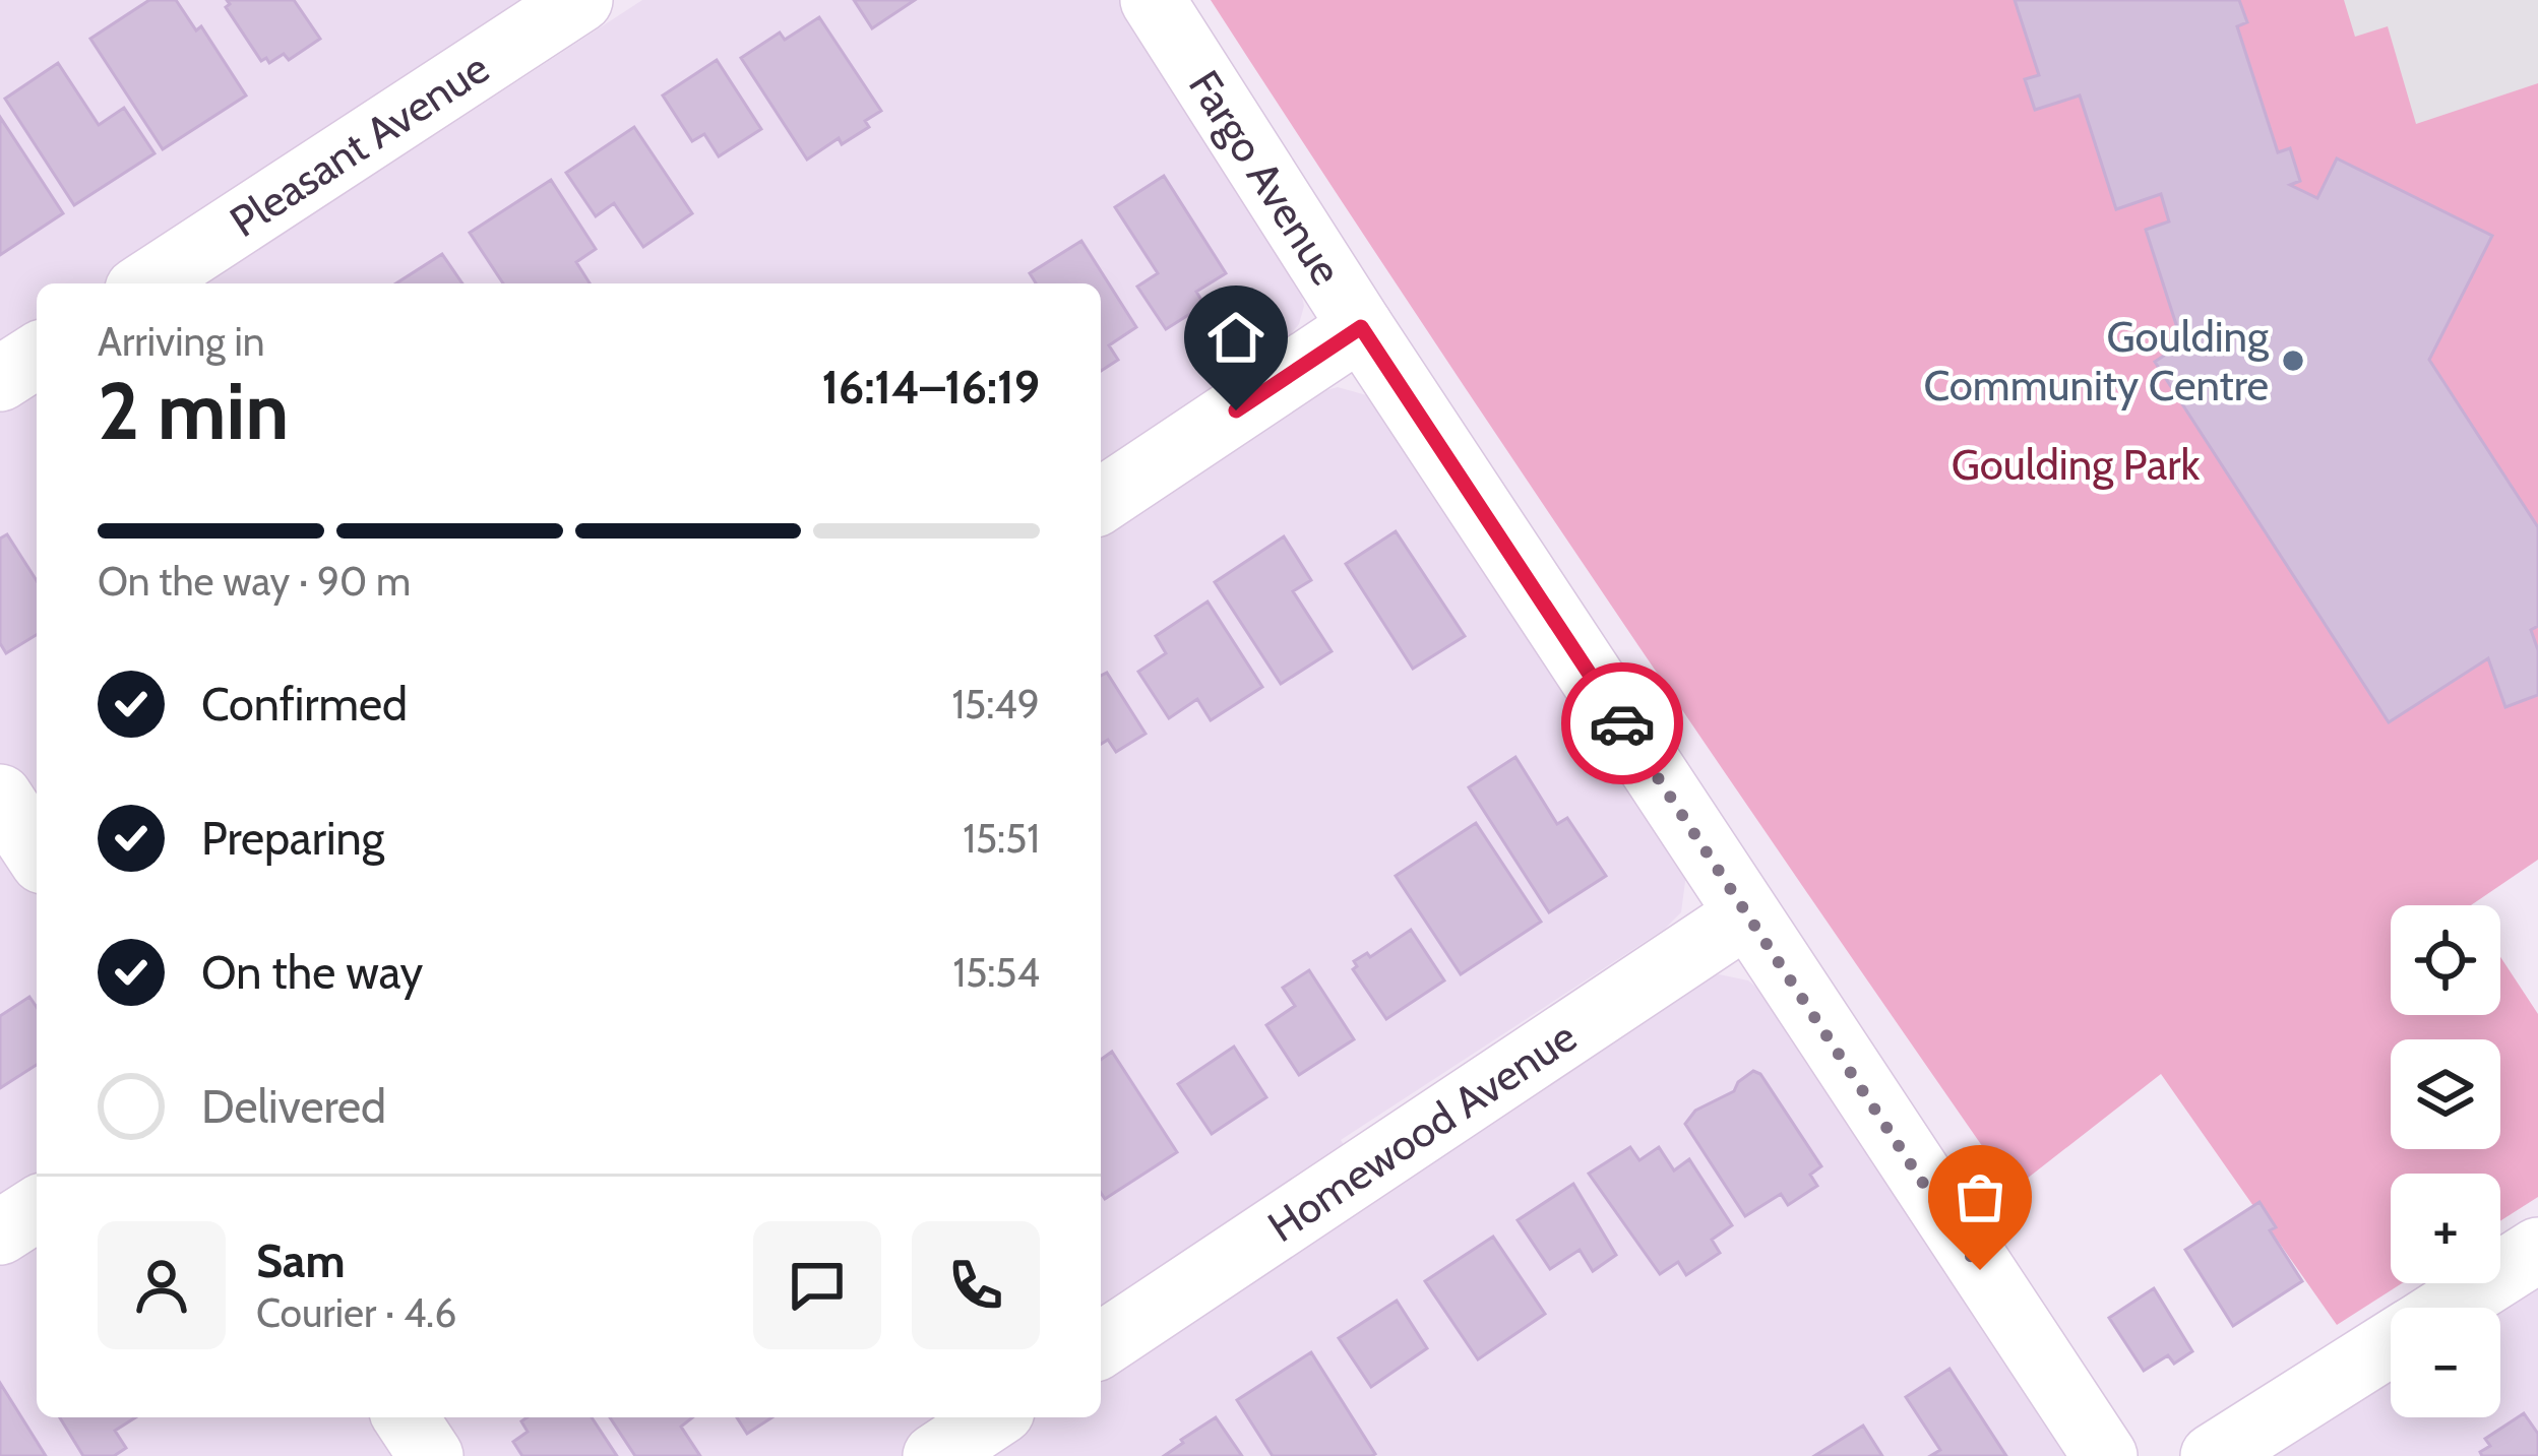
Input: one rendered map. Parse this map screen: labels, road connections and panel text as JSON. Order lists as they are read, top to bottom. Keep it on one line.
{"streets":{"street":["Pleasant Avenue","Fargo Avenue","Homewood Avenue"]},"crossings":[["Fargo Avenue","Homewood Avenue"]],"parks":["Goulding Park"],"places":["Goulding Community Centre"],"page":{"heading":["2 min","Arriving in","16:14–16:19"],"panel":["Sam","Courier · 4.6"],"bar":"On the way · 90 m","list":[["Confirmed","15:49"],["Preparing","15:51"],["On the way","15:54"],"Delivered"],"map_buttons":["+","−"]}}
